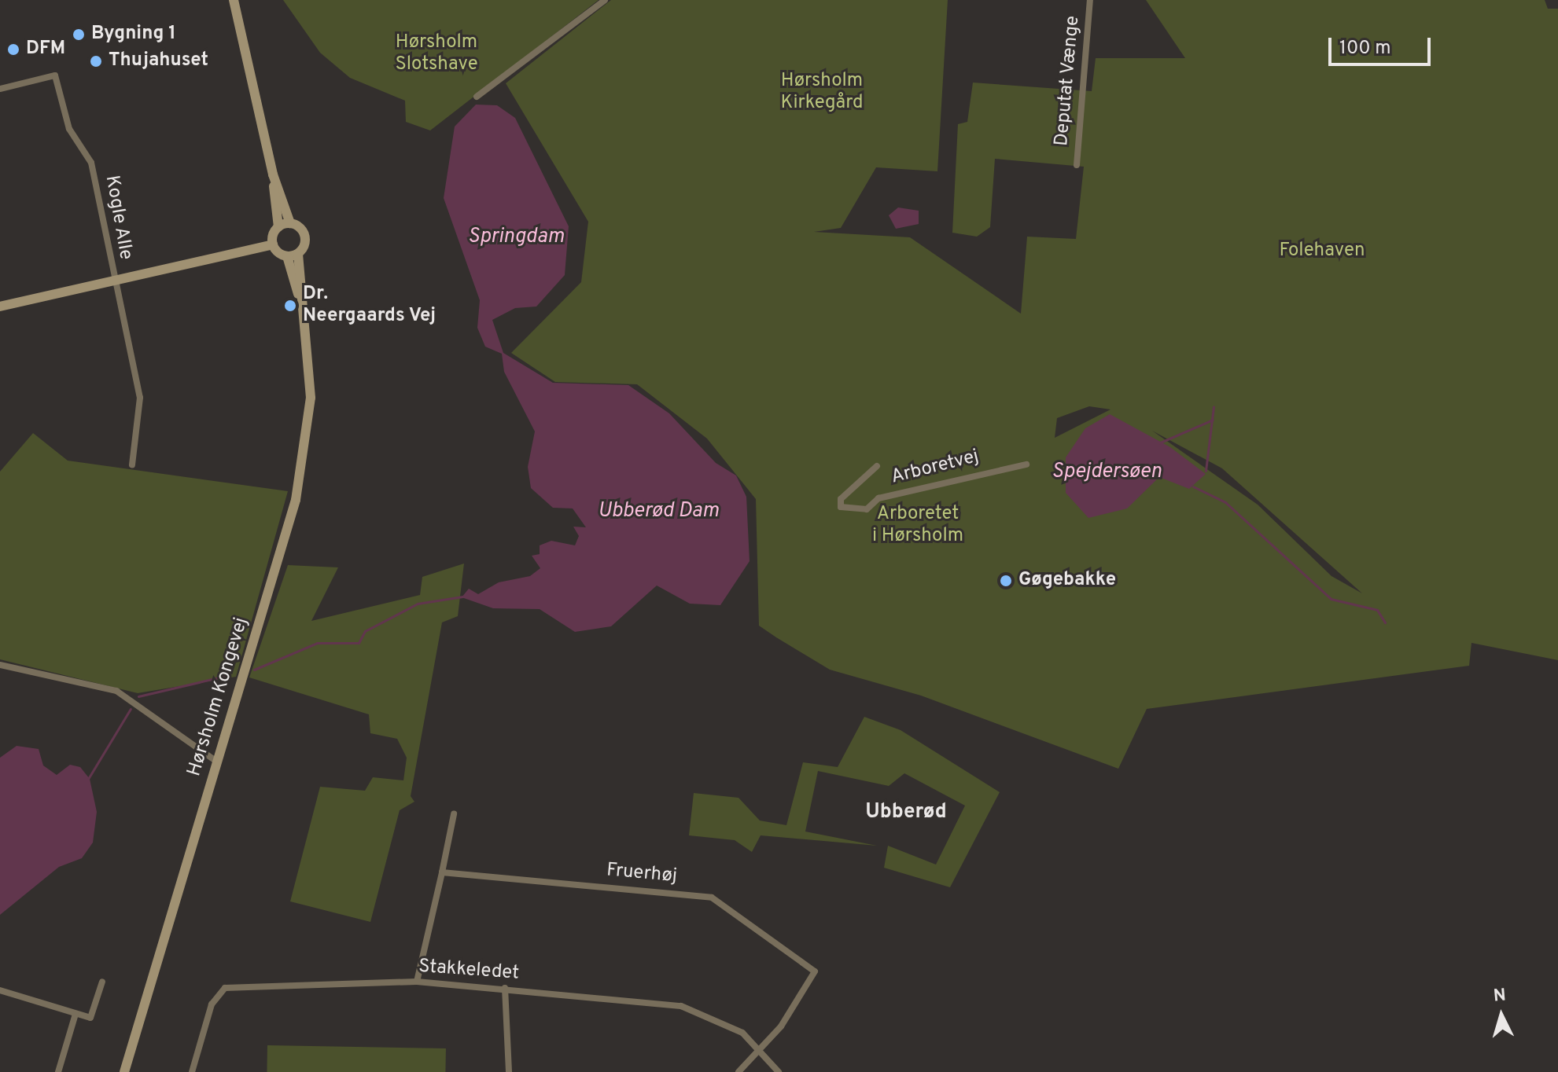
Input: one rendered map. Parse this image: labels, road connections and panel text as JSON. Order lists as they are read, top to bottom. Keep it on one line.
{"streets":{"main road":["Hørsholm Kongevej"],"street":["Deputat Vænge","Kogle Alle","Arboretvej","Fruerhøj","Stakkeledet"]},"crossings":[["Fruerhøj","Stakkeledet"]],"districts":["Ubberød"],"water":["Springdam","Spejdersøen","Ubberød Dam"],"parks":["Hørsholm Slotshave","Hørsholm Kirkegård","Folehaven","Arboretet i Hørsholm"],"places":["Bygning 1","DFM","Thujahuset","Dr. Neergaards Vej","Gøgebakke"],"scale_bar":"100 m","north":"top"}
